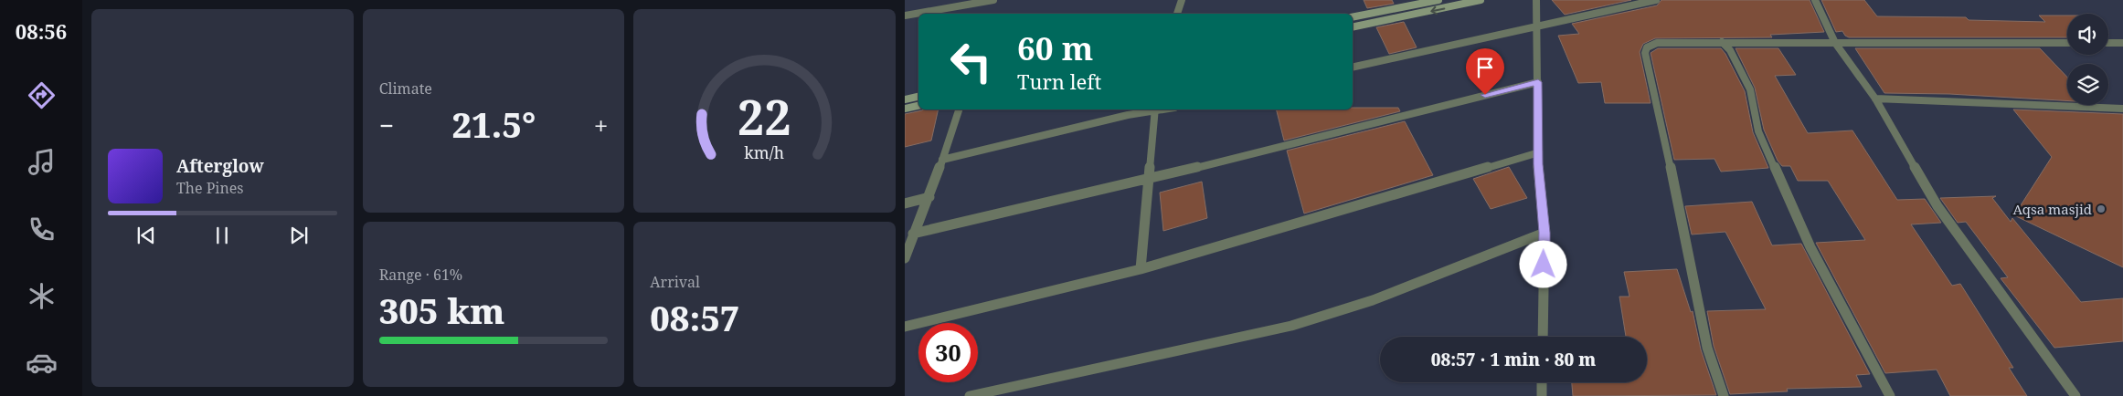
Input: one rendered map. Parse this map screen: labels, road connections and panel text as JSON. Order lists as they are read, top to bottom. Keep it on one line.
{"places":["Aqsa masjid"],"page":{"tabs":"08:56","tile":["Climate",["Range · 61%","305 km"],["Arrival","08:57"]],"turn":["60 m","Turn left"],"heat":["−","21.5°","+"],"song":["Afterglow","The Pines"],"limit":"30","trip":"08:57 · 1 min · 80 m","gauge":["22","km/h"]}}
